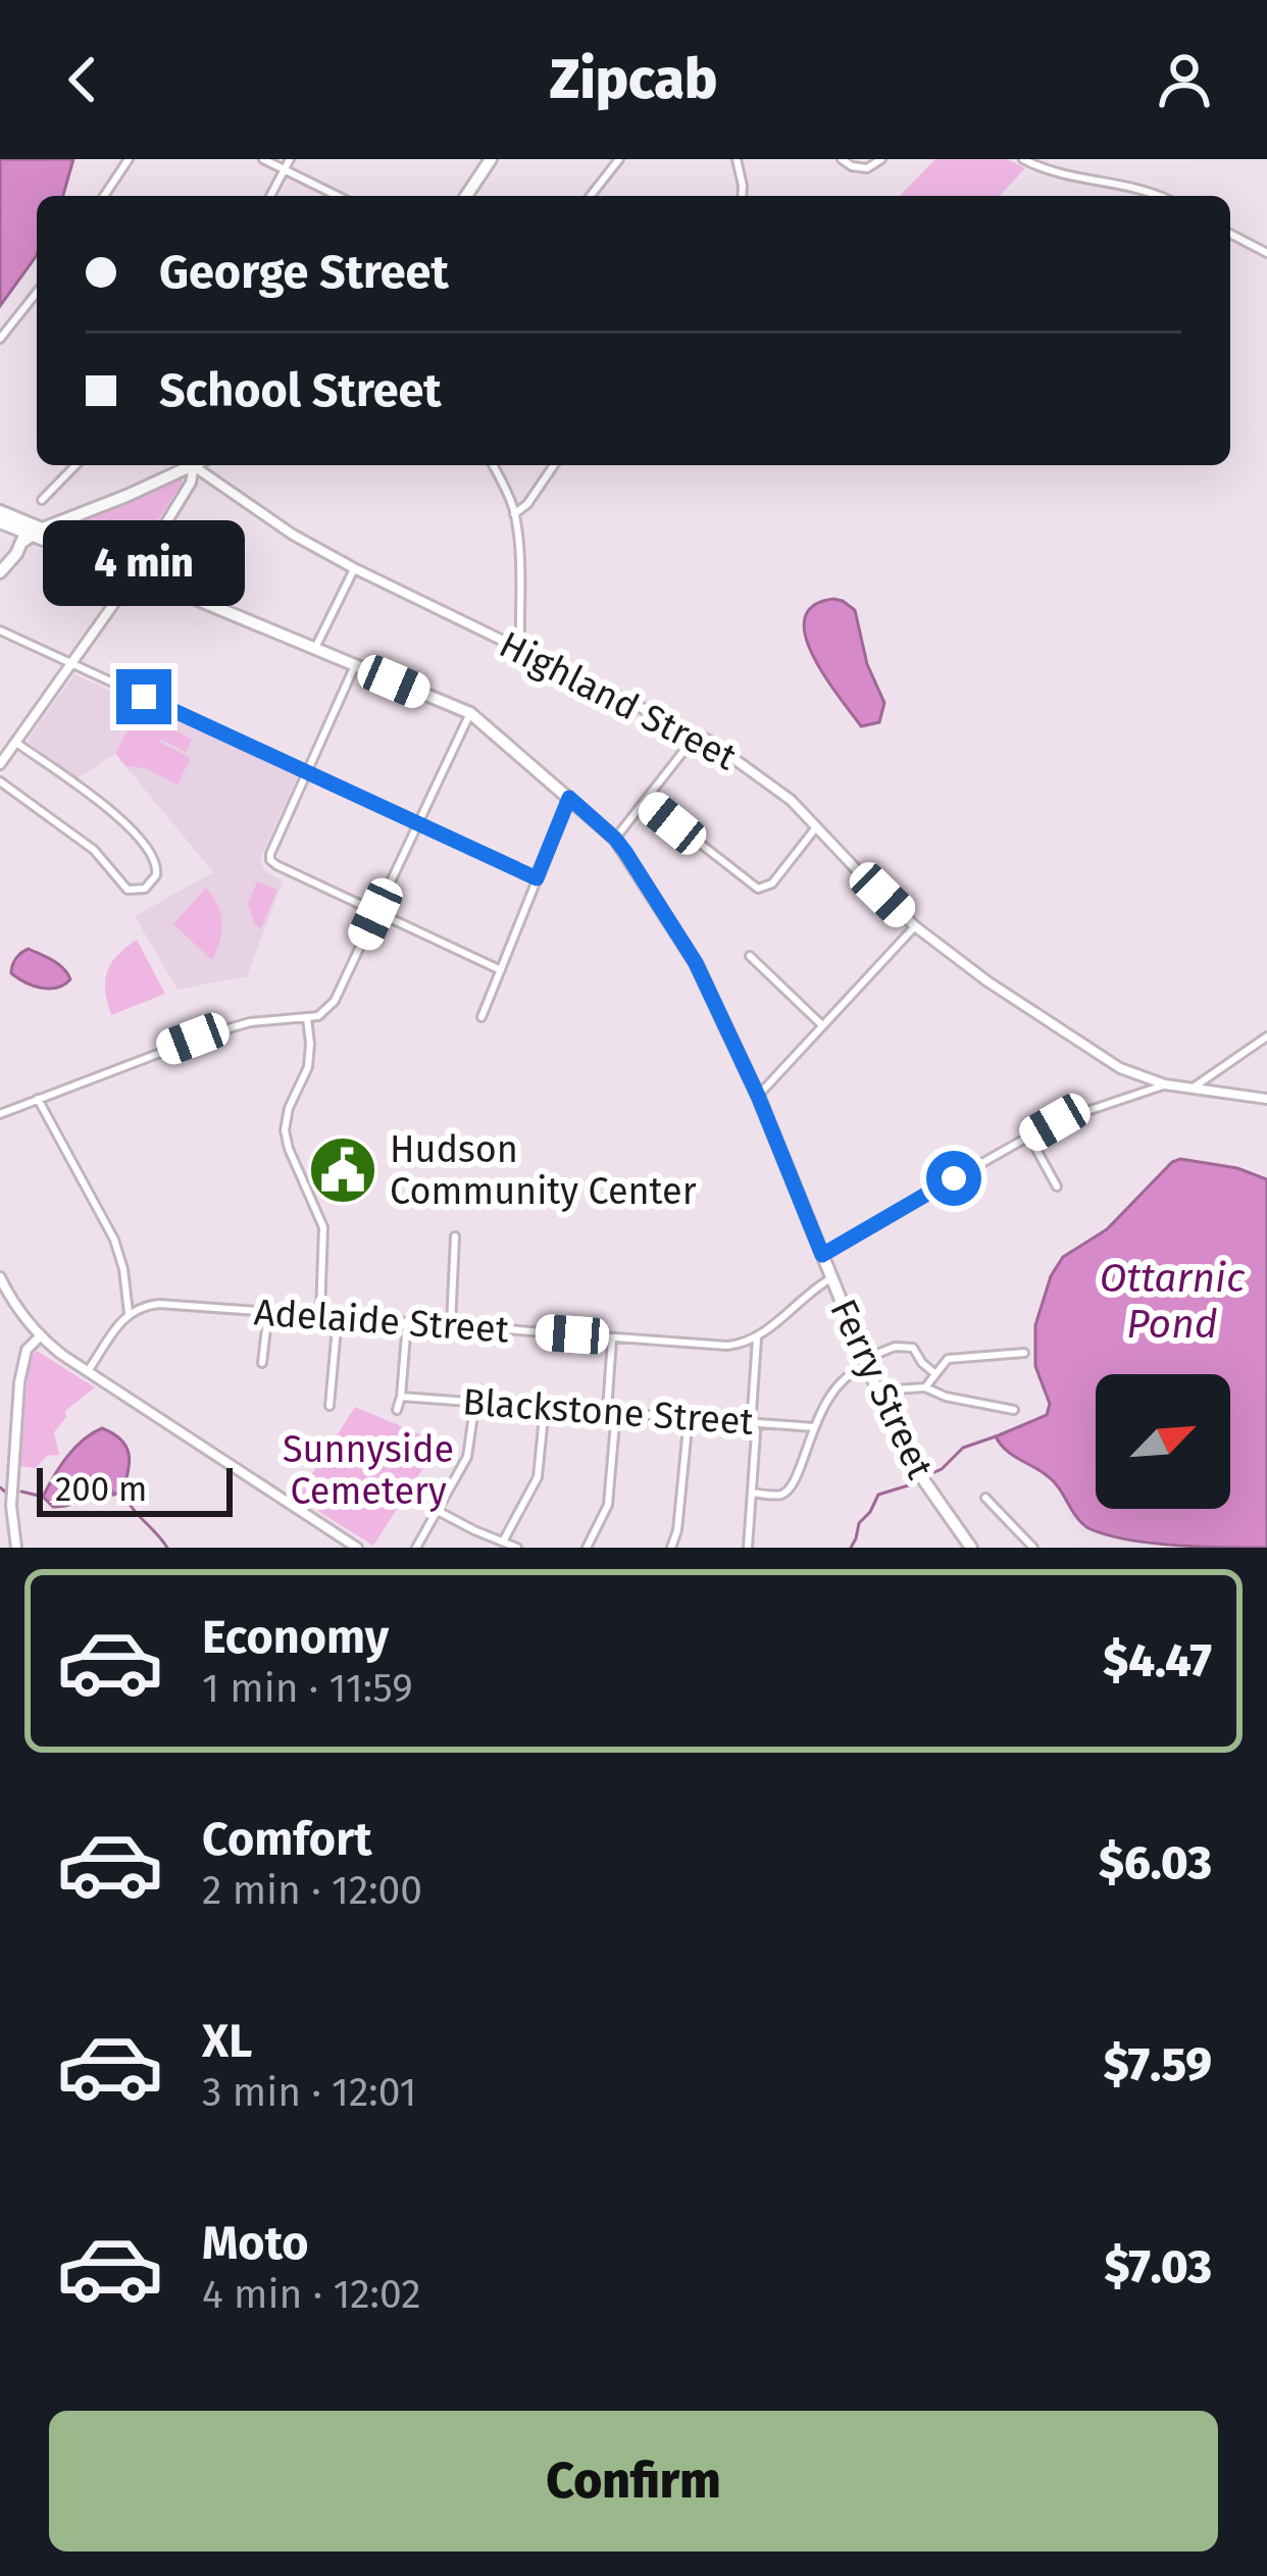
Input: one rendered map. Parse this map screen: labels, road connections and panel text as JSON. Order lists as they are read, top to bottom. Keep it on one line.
{"streets":{"main road":["Ferry Street"],"street":["Highland Street","Adelaide Street","Blackstone Street"]},"water":["Ottarnic Pond"],"parks":["Sunnyside Cemetery"],"places":{"public building":["Hudson Community Center"]},"scale_bar":"200 m","north":"top right","page":{"header":"Zipcab","banner":["George Street","School Street"],"bubble":"4 min","scale":"200 m","list":[{"name":"Economy","note":"1 min · 11:59","value":"$4.47"},{"name":"Comfort","note":"2 min · 12:00","value":"$6.03"},{"name":"XL","note":"3 min · 12:01","value":"$7.59"},{"name":"Moto","note":"4 min · 12:02","value":"$7.03"}],"buttons":"Confirm"}}
